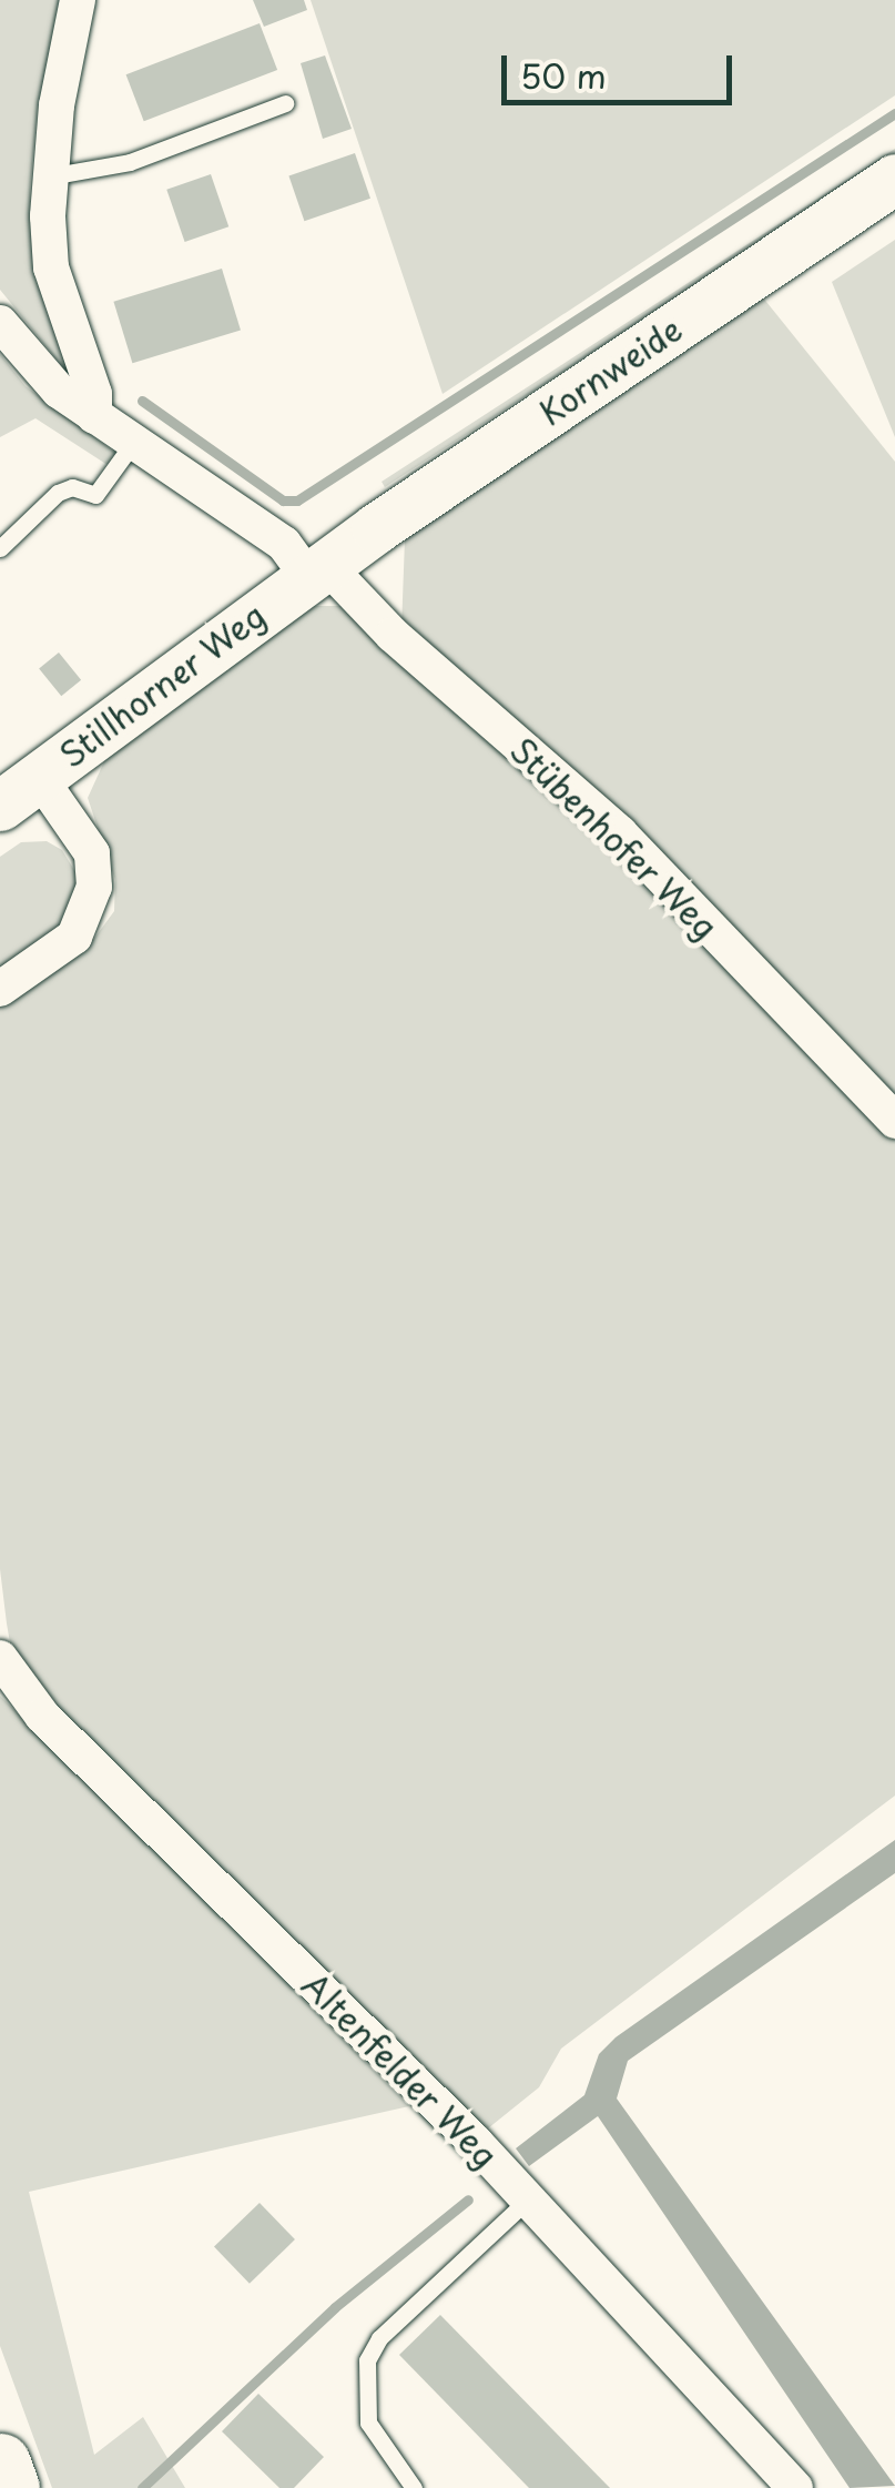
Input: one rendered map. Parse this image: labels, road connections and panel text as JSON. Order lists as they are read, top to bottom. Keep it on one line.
{"streets":{"main road":["Kornweide","Stillhorner Weg"],"street":["Stübenhofer Weg","Altenfelder Weg"]},"crossings":[["Kornweide","Stillhorner Weg"],["Kornweide","Stübenhofer Weg"],["Stillhorner Weg","Stübenhofer Weg"]],"scale_bar":"50 m"}
